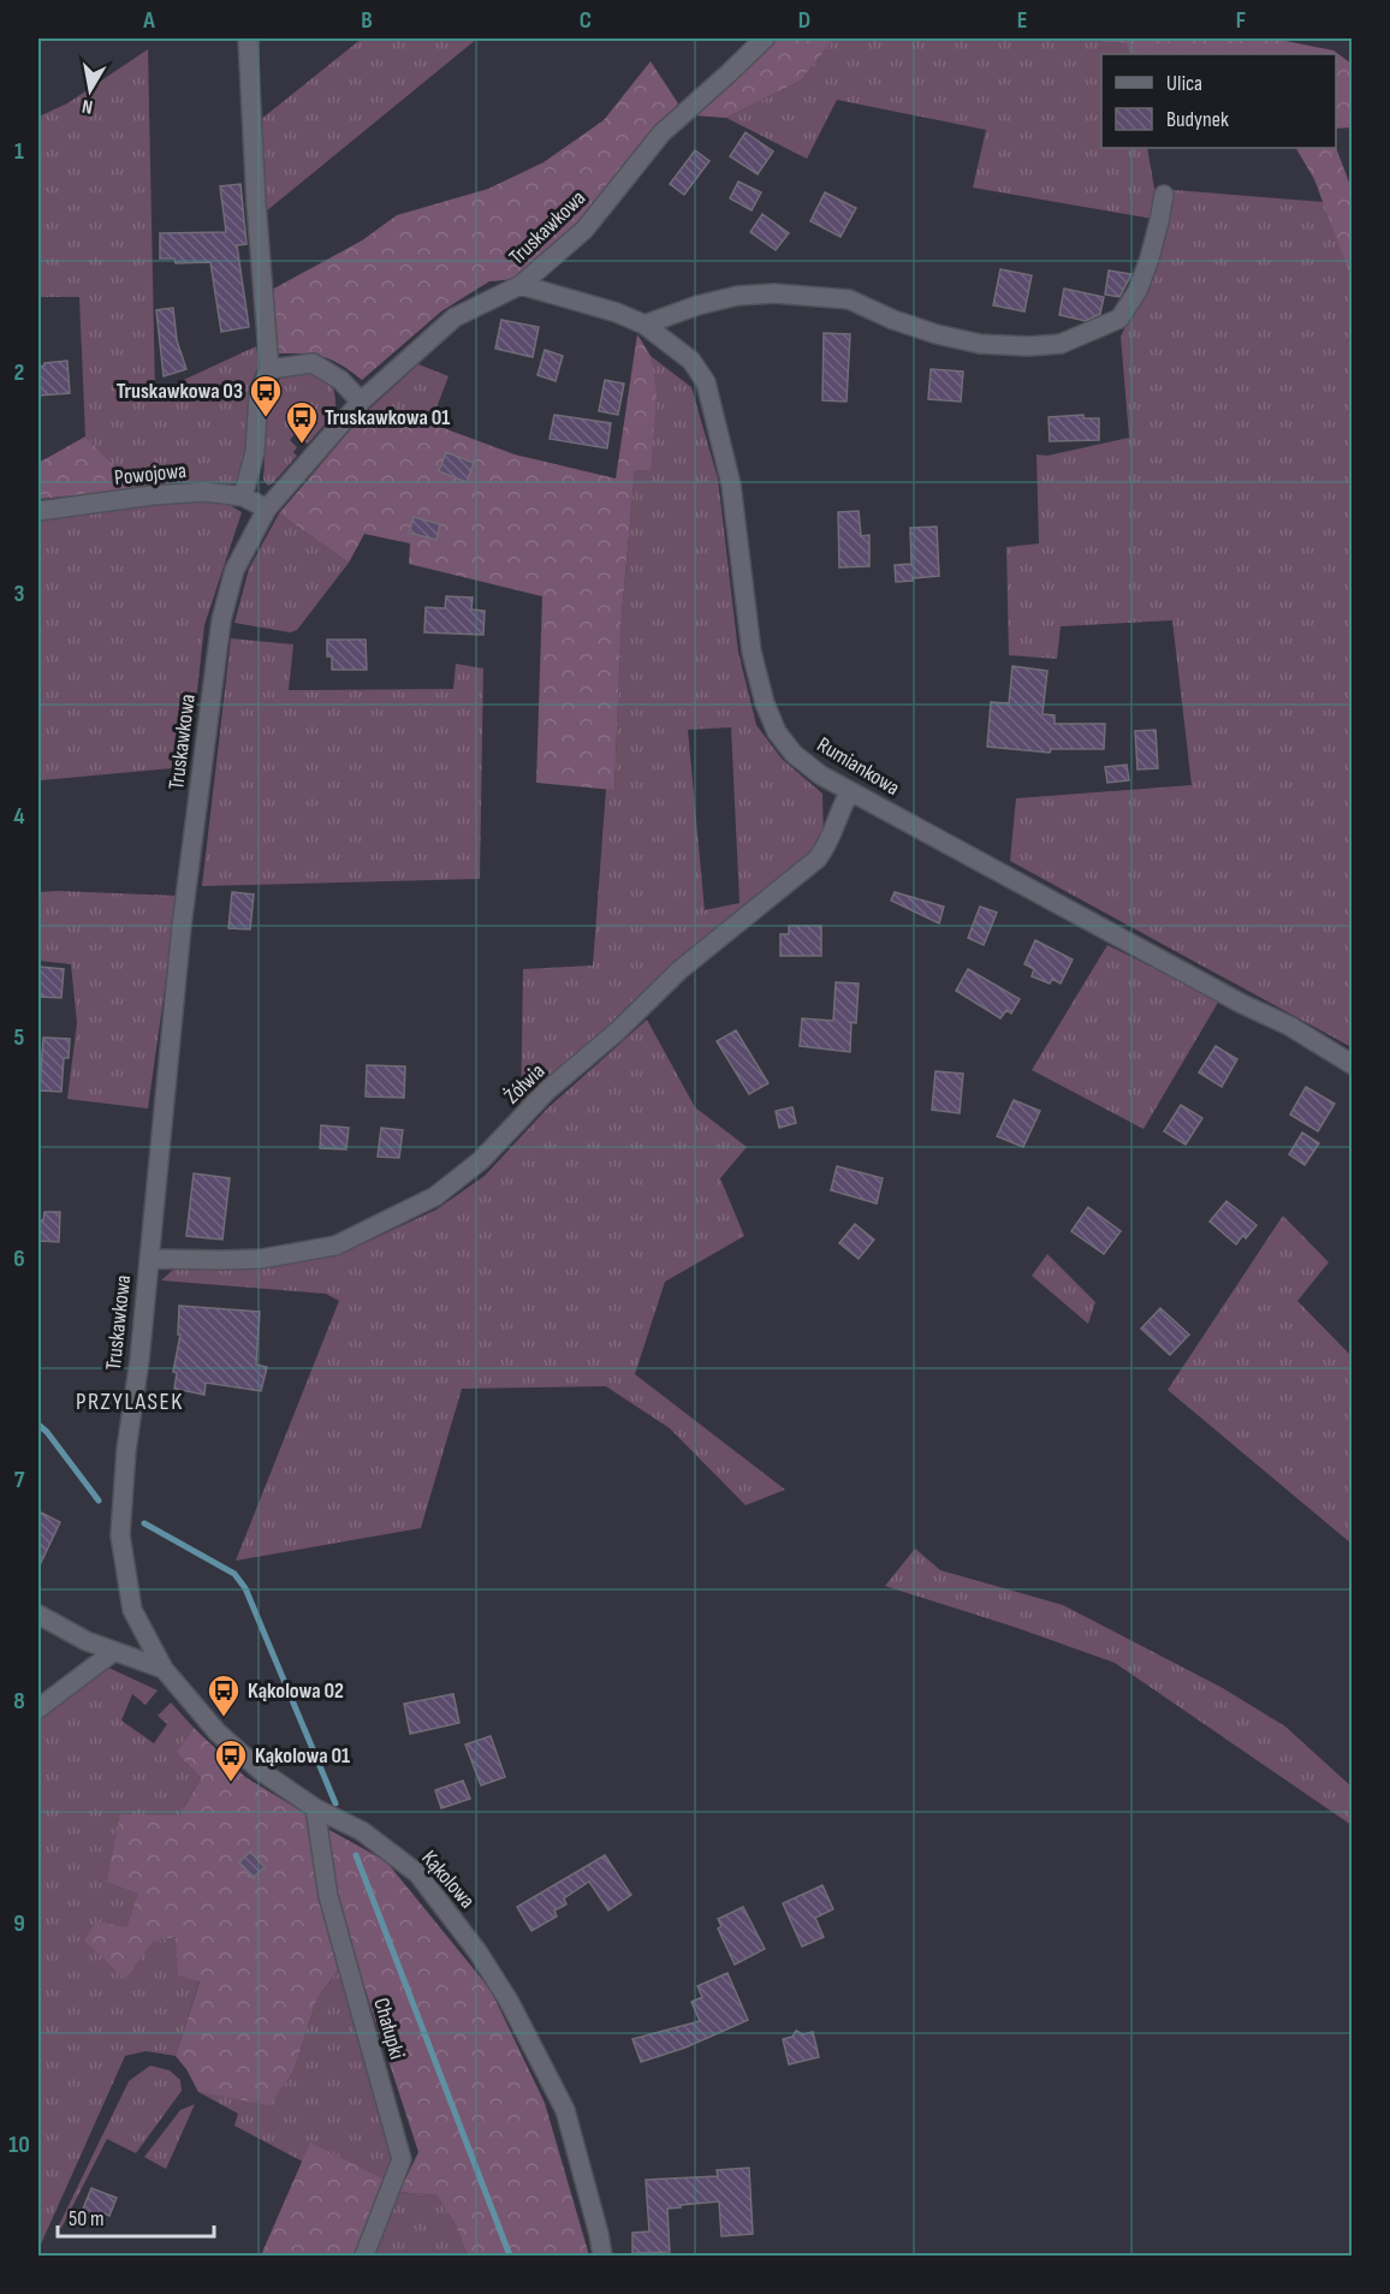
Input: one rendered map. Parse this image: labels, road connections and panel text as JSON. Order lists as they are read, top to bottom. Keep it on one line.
{"streets":{"street":["Truskawkowa","Powojowa","Rumiankowa","Żółwia","Kąkolowa","Chałupki"]},"crossings":[["Truskawkowa","Powojowa"],["Truskawkowa","Rumiankowa"],["Truskawkowa","Żółwia"],["Truskawkowa","Kąkolowa"],["Rumiankowa","Żółwia"],["Kąkolowa","Chałupki"]],"districts":["PRZYLASEK"],"places":{"bus stop":["Truskawkowa 03","Truskawkowa 01","Kąkolowa 02","Kąkolowa 01"]},"legend":["Ulica","Budynek"],"scale_bar":"50 m","north":"bottom","grid":{"columns":["A","B","C","D","E","F"],"rows":["1","2","3","4","5","6","7","8","9","10"]}}
